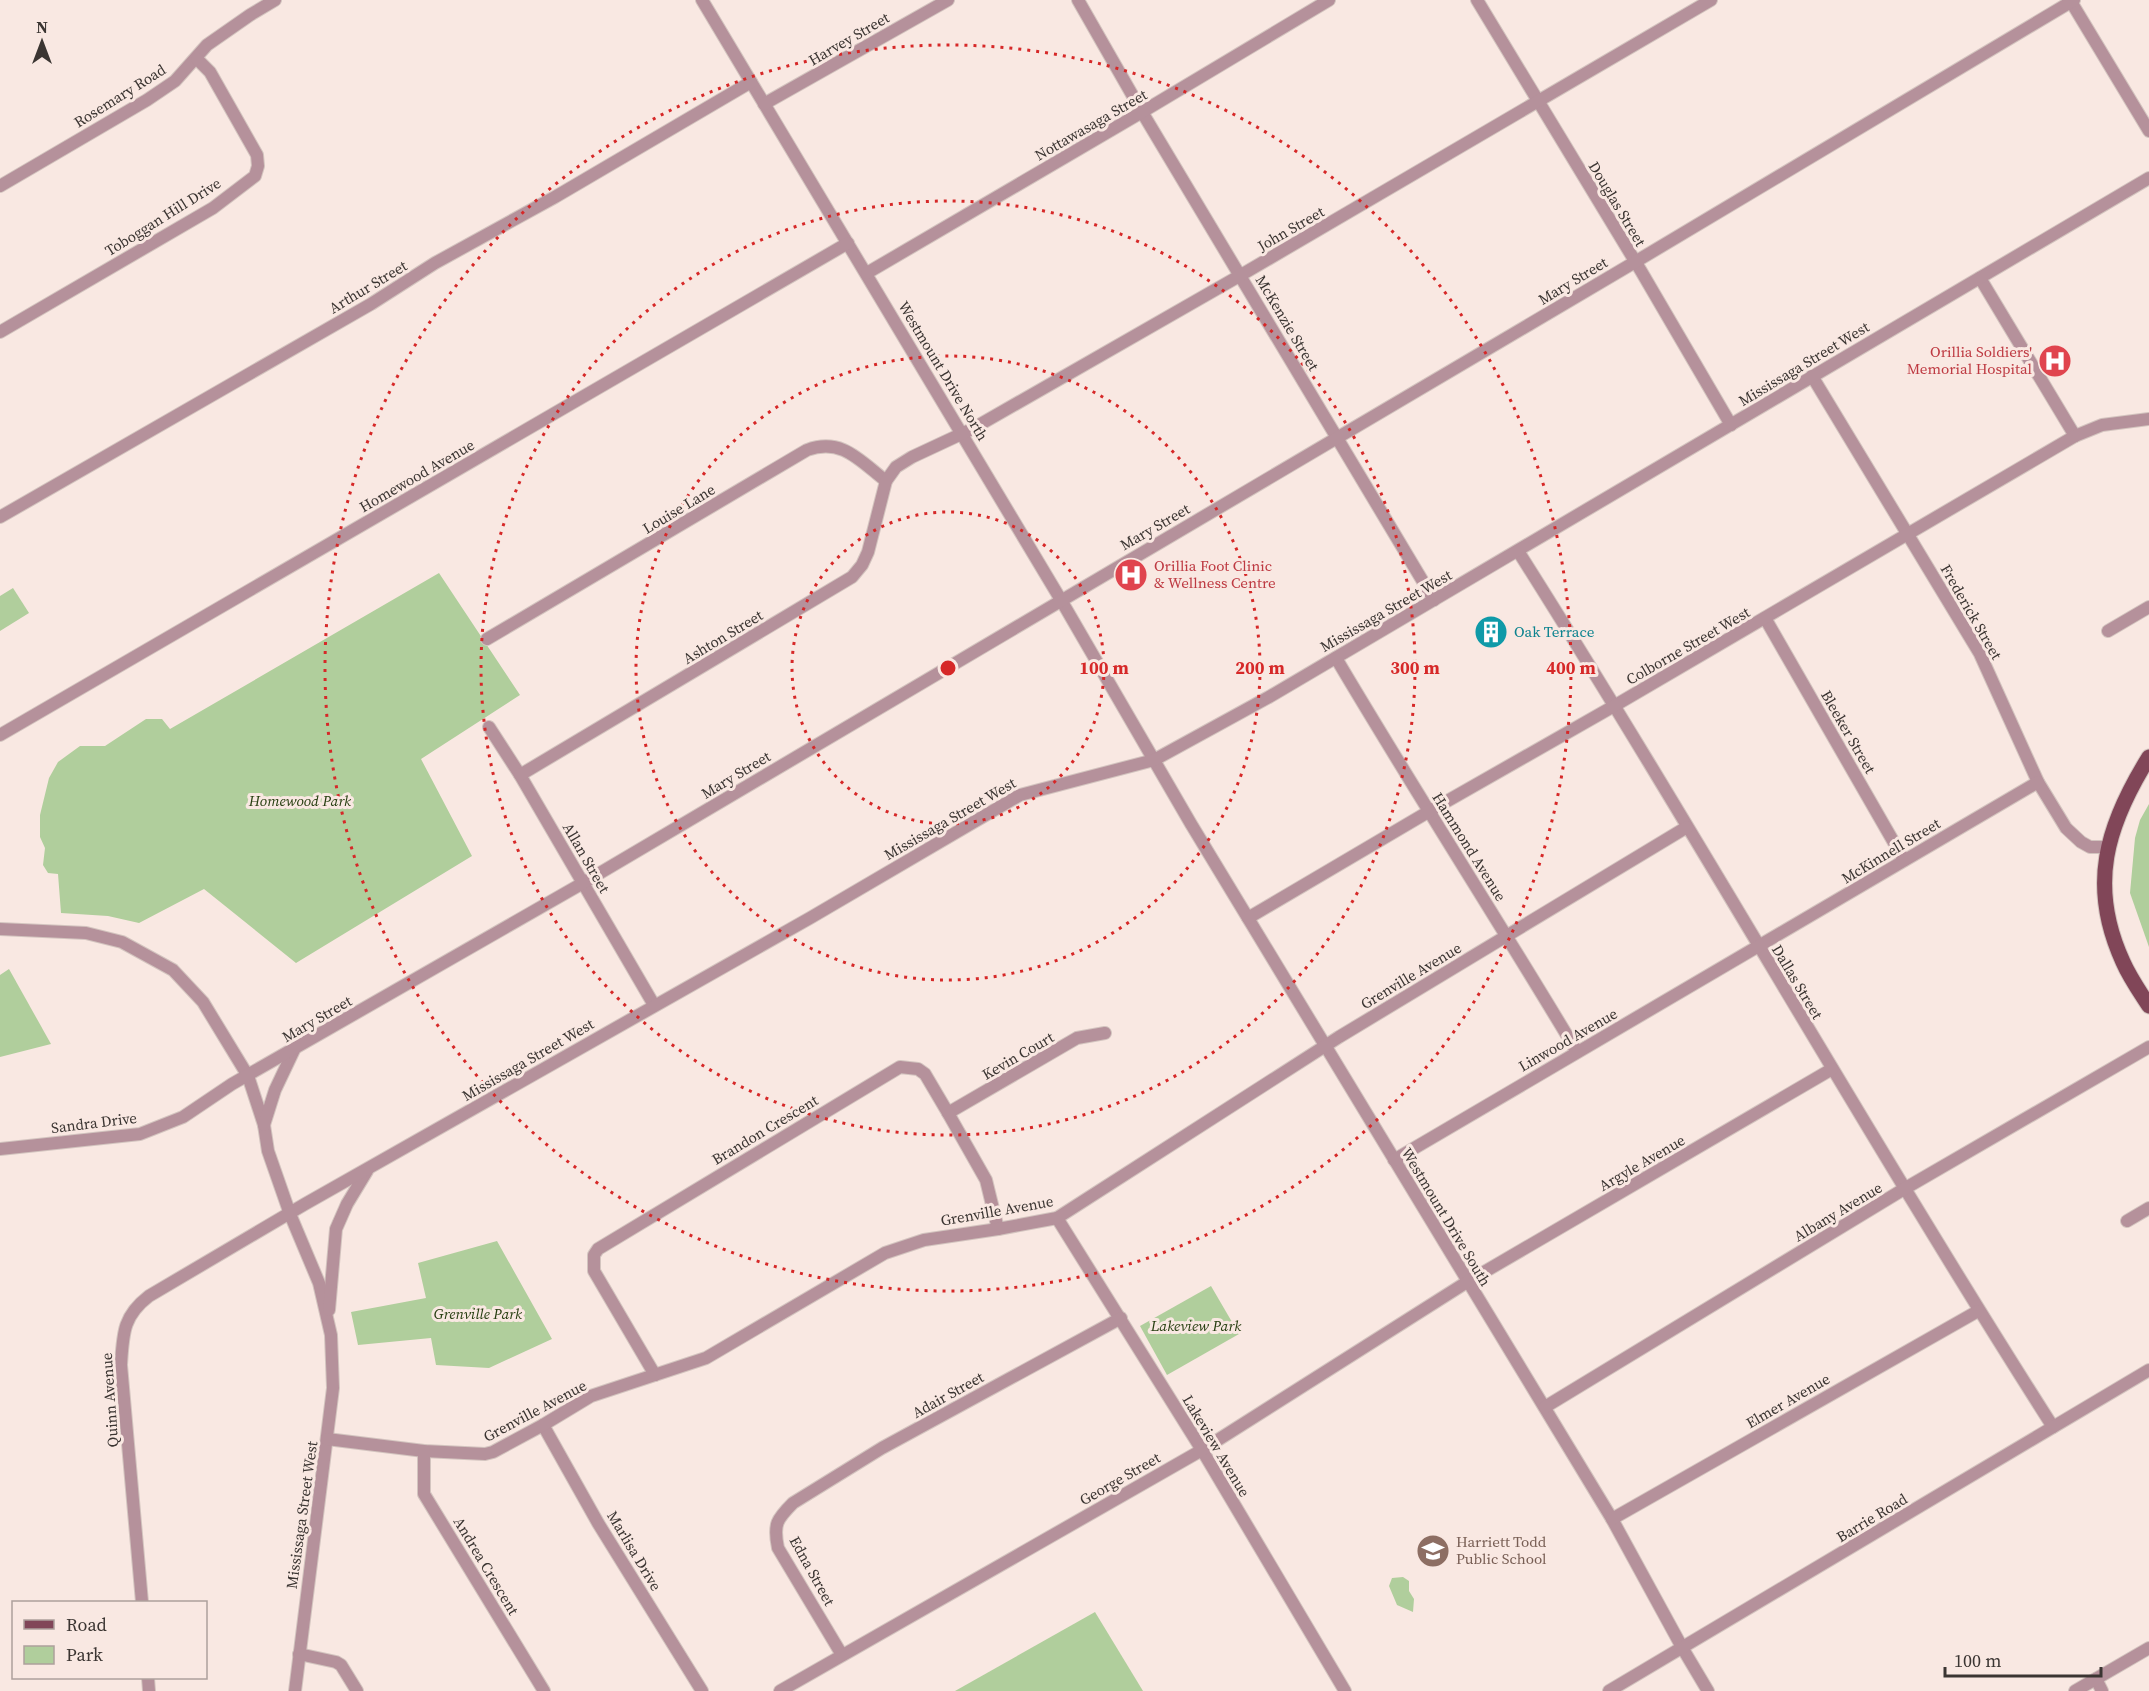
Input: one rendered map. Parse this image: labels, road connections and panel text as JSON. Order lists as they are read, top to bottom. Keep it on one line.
{"streets":{"street":["Harvey Street","Rosemary Road","Nottawasaga Street","Douglas Street","Toboggan Hill Drive","John Street","Mary Street","Arthur Street","McKenzie Street","Mississaga Street West","Westmount Drive North","Homewood Avenue","Louise Lane","Frederick Street","Ashton Street","Colborne Street West","Bleeker Street","Hammond Avenue","McKinnell Street","Allan Street","Grenville Avenue","Dallas Street","Linwood Avenue","Kevin Court","Sandra Drive","Brandon Crescent","Argyle Avenue","Albany Avenue","Westmount Drive South","Adair Street","Quinn Avenue","Elmer Avenue","Lakeview Avenue","George Street","Barrie Road","Marlisa Drive","Andrea Crescent","Edna Street"]},"crossings":[["Harvey Street","Westmount Drive North"],["Rosemary Road","Toboggan Hill Drive"],["Nottawasaga Street","McKenzie Street"],["Nottawasaga Street","Westmount Drive North"],["Douglas Street","John Street"],["Douglas Street","Mary Street"],["Douglas Street","Mississaga Street West"],["John Street","McKenzie Street"],["John Street","Westmount Drive North"],["John Street","Louise Lane"],["John Street","Ashton Street"],["Mary Street","McKenzie Street"],["Mary Street","Westmount Drive North"],["Mary Street","Allan Street"],["Mary Street","Sandra Drive"],["Arthur Street","Westmount Drive North"],["McKenzie Street","Mississaga Street West"],["Mississaga Street West","Westmount Drive North"],["Mississaga Street West","Frederick Street"],["Mississaga Street West","Hammond Avenue"],["Mississaga Street West","Allan Street"],["Mississaga Street West","Grenville Avenue"],["Mississaga Street West","Dallas Street"],["Mississaga Street West","Westmount Drive South"],["Mississaga Street West","Quinn Avenue"],["Westmount Drive North","Homewood Avenue"],["Westmount Drive North","Westmount Drive South"],["Louise Lane","Ashton Street"],["Frederick Street","Colborne Street West"],["Frederick Street","McKinnell Street"],["Ashton Street","Allan Street"],["Colborne Street West","Bleeker Street"],["Colborne Street West","Hammond Avenue"],["Colborne Street West","Dallas Street"],["Colborne Street West","Westmount Drive South"],["Bleeker Street","McKinnell Street"],["Hammond Avenue","Grenville Avenue"],["Hammond Avenue","Linwood Avenue"],["McKinnell Street","Dallas Street"],["McKinnell Street","Linwood Avenue"],["Grenville Avenue","Dallas Street"],["Grenville Avenue","Brandon Crescent"],["Grenville Avenue","Westmount Drive South"],["Grenville Avenue","Lakeview Avenue"],["Grenville Avenue","Marlisa Drive"],["Grenville Avenue","Andrea Crescent"],["Dallas Street","Linwood Avenue"],["Dallas Street","Argyle Avenue"],["Dallas Street","Albany Avenue"],["Dallas Street","Elmer Avenue"],["Dallas Street","Barrie Road"],["Linwood Avenue","Westmount Drive South"],["Kevin Court","Brandon Crescent"],["Argyle Avenue","Westmount Drive South"],["Argyle Avenue","George Street"],["Albany Avenue","Westmount Drive South"],["Westmount Drive South","Elmer Avenue"],["Westmount Drive South","George Street"],["Westmount Drive South","Barrie Road"],["Adair Street","Lakeview Avenue"],["Adair Street","Edna Street"],["Lakeview Avenue","George Street"],["George Street","Edna Street"]],"parks":["Homewood Park","Grenville Park","Lakeview Park"],"places":{"hospital":["Orillia Soldiers' Memorial Hospital","Orillia Foot Clinic & Wellness Centre"],"building":["Oak Terrace"],"school or university":["Harriett Todd Public School"]},"legend":["Road","Park"],"scale_bar":"100 m","north":"top","rings":["100 m","200 m","300 m","400 m"]}
